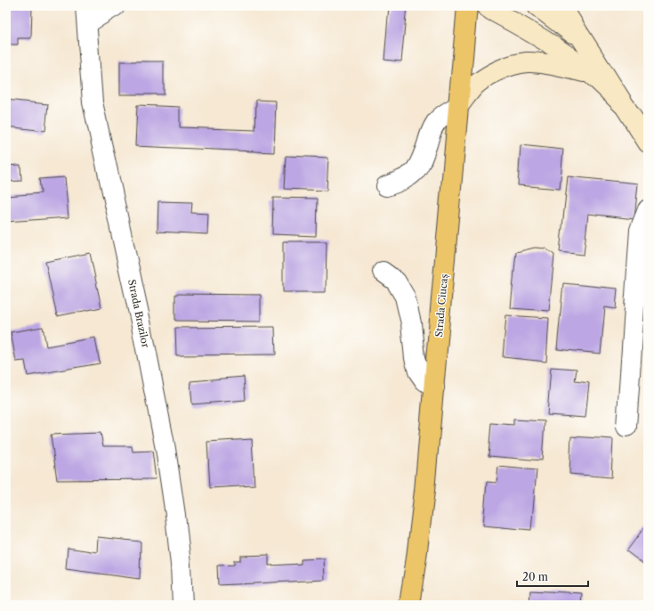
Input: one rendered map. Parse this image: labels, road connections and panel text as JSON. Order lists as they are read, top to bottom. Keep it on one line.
{"streets":{"main road":["Strada Ciucaș"],"street":["Strada Brazilor"]},"scale_bar":"20 m"}
